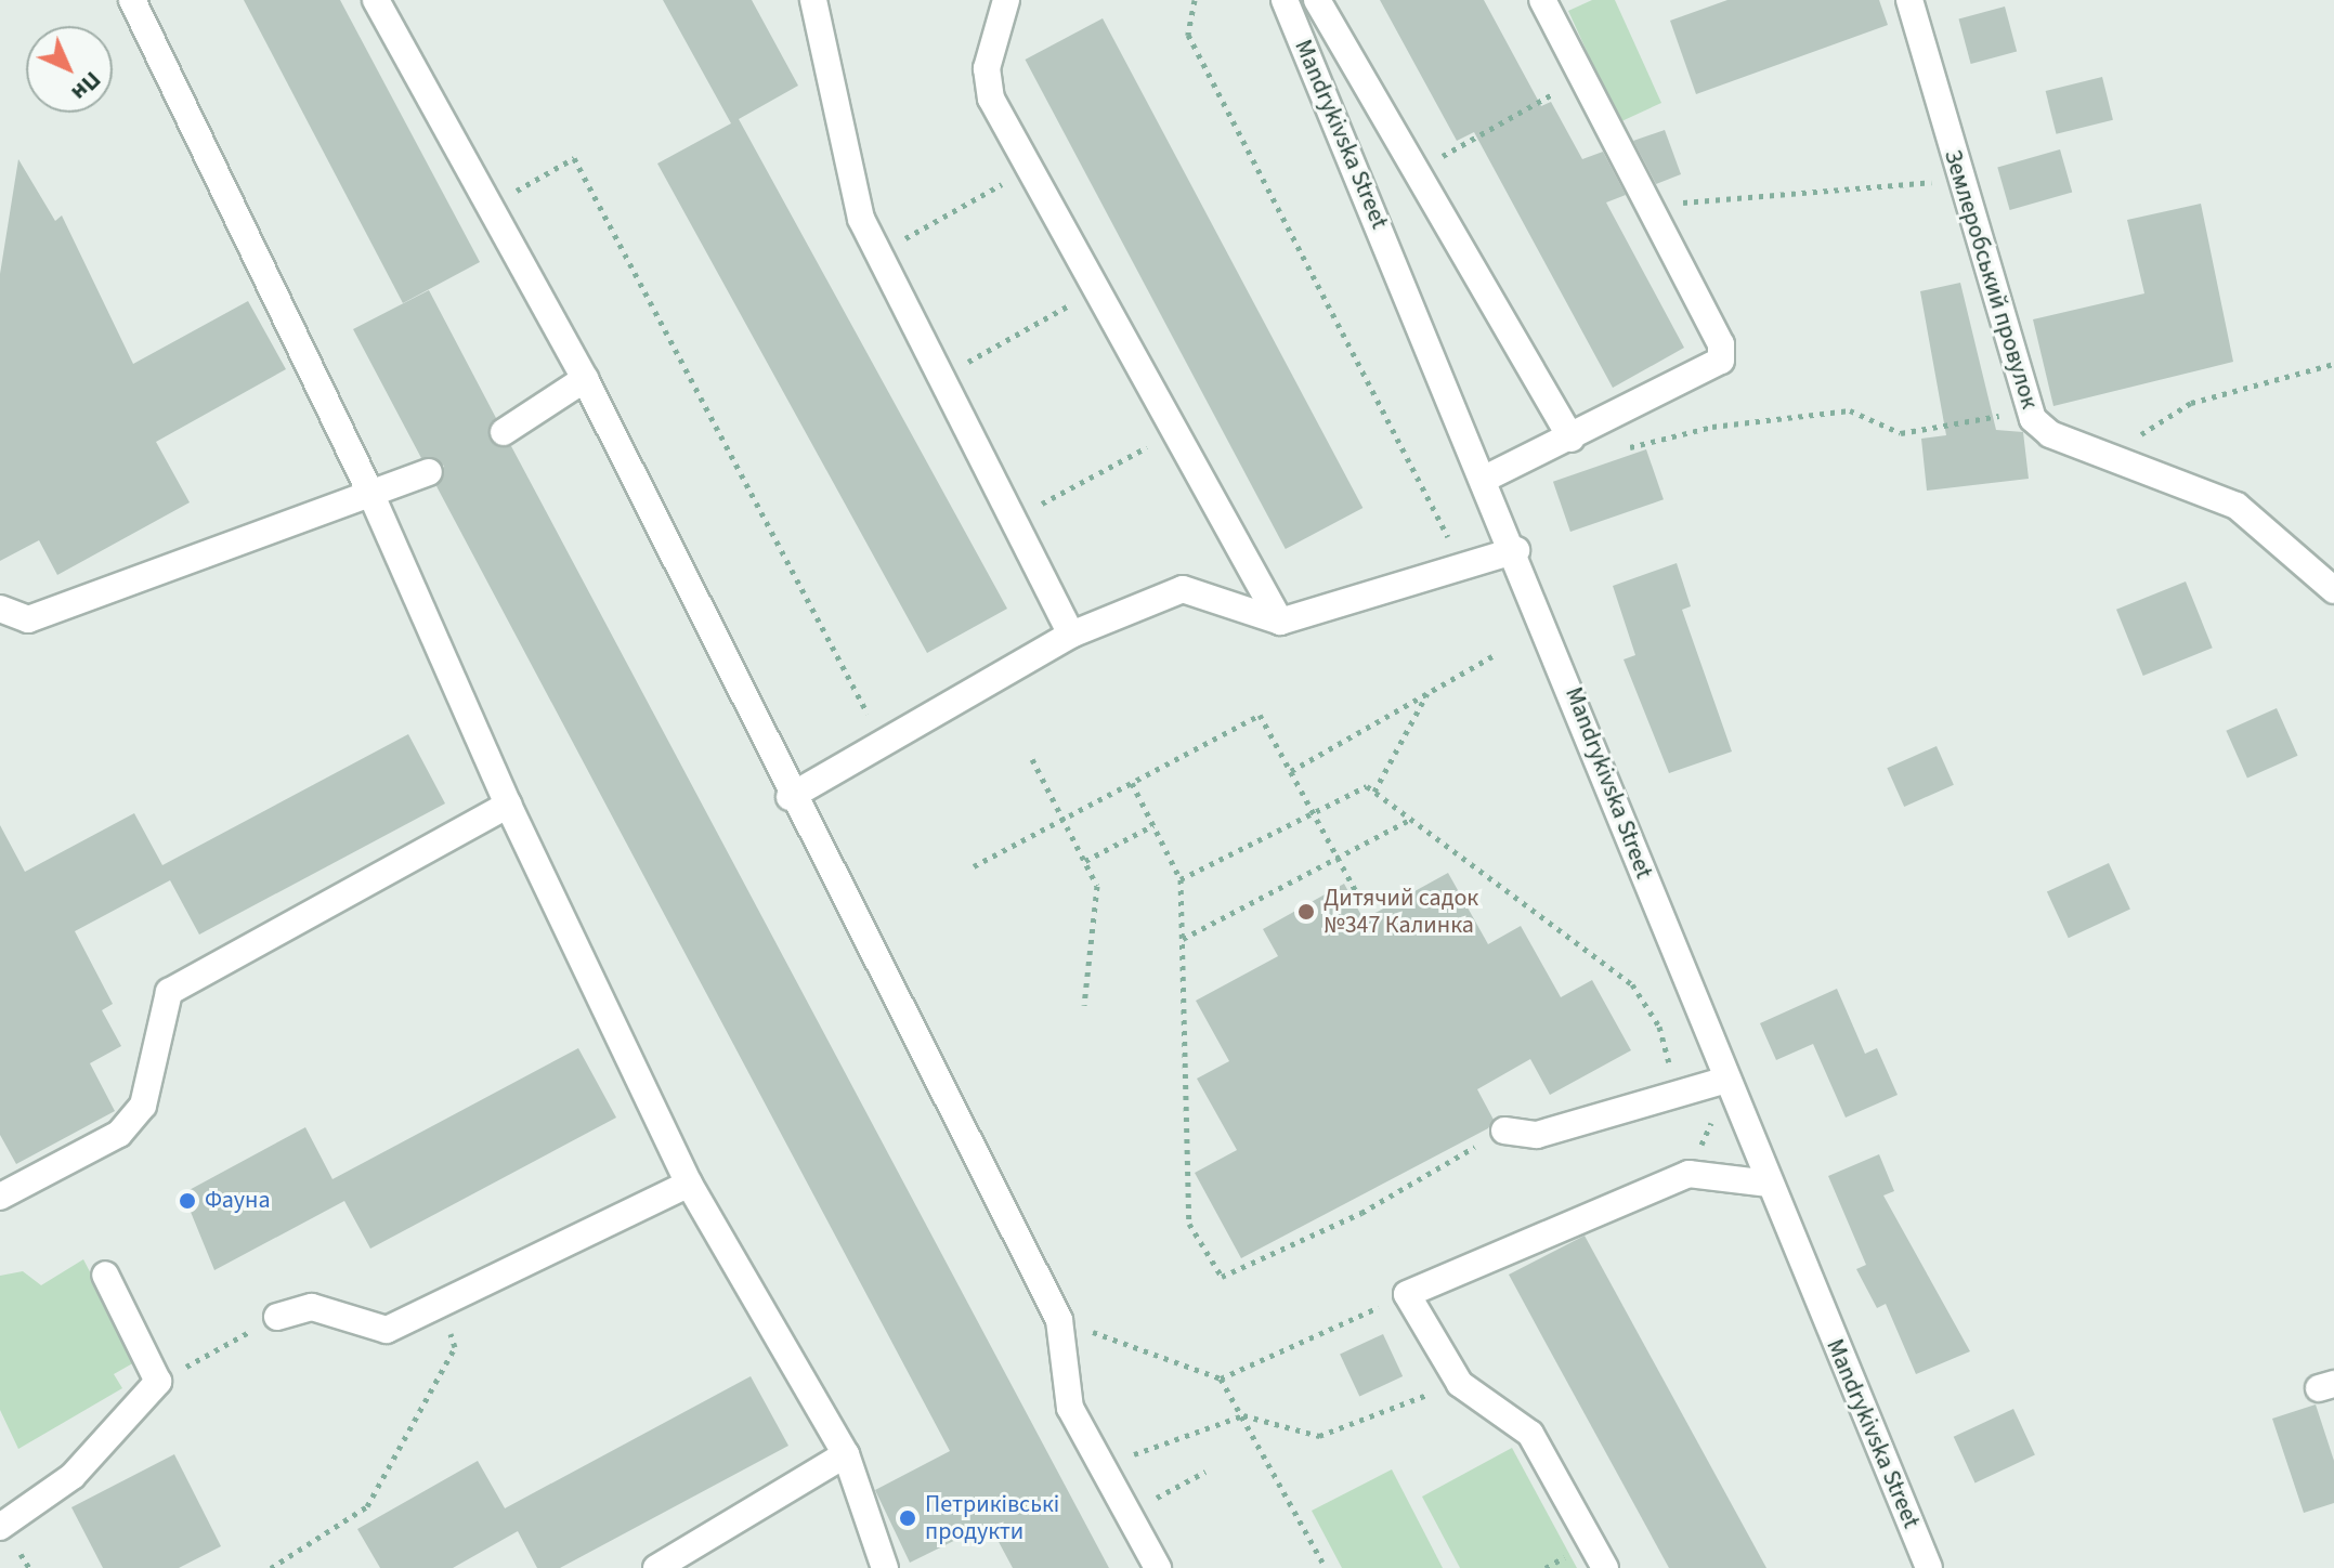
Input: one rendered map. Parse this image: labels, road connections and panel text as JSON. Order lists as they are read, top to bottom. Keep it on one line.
{"streets":{"street":["Mandrykivska Street","Землеробський провулок"]},"places":["Дитячий садок №347 Калинка","Фауна","Петриківські продукти"],"north":"bottom right"}
